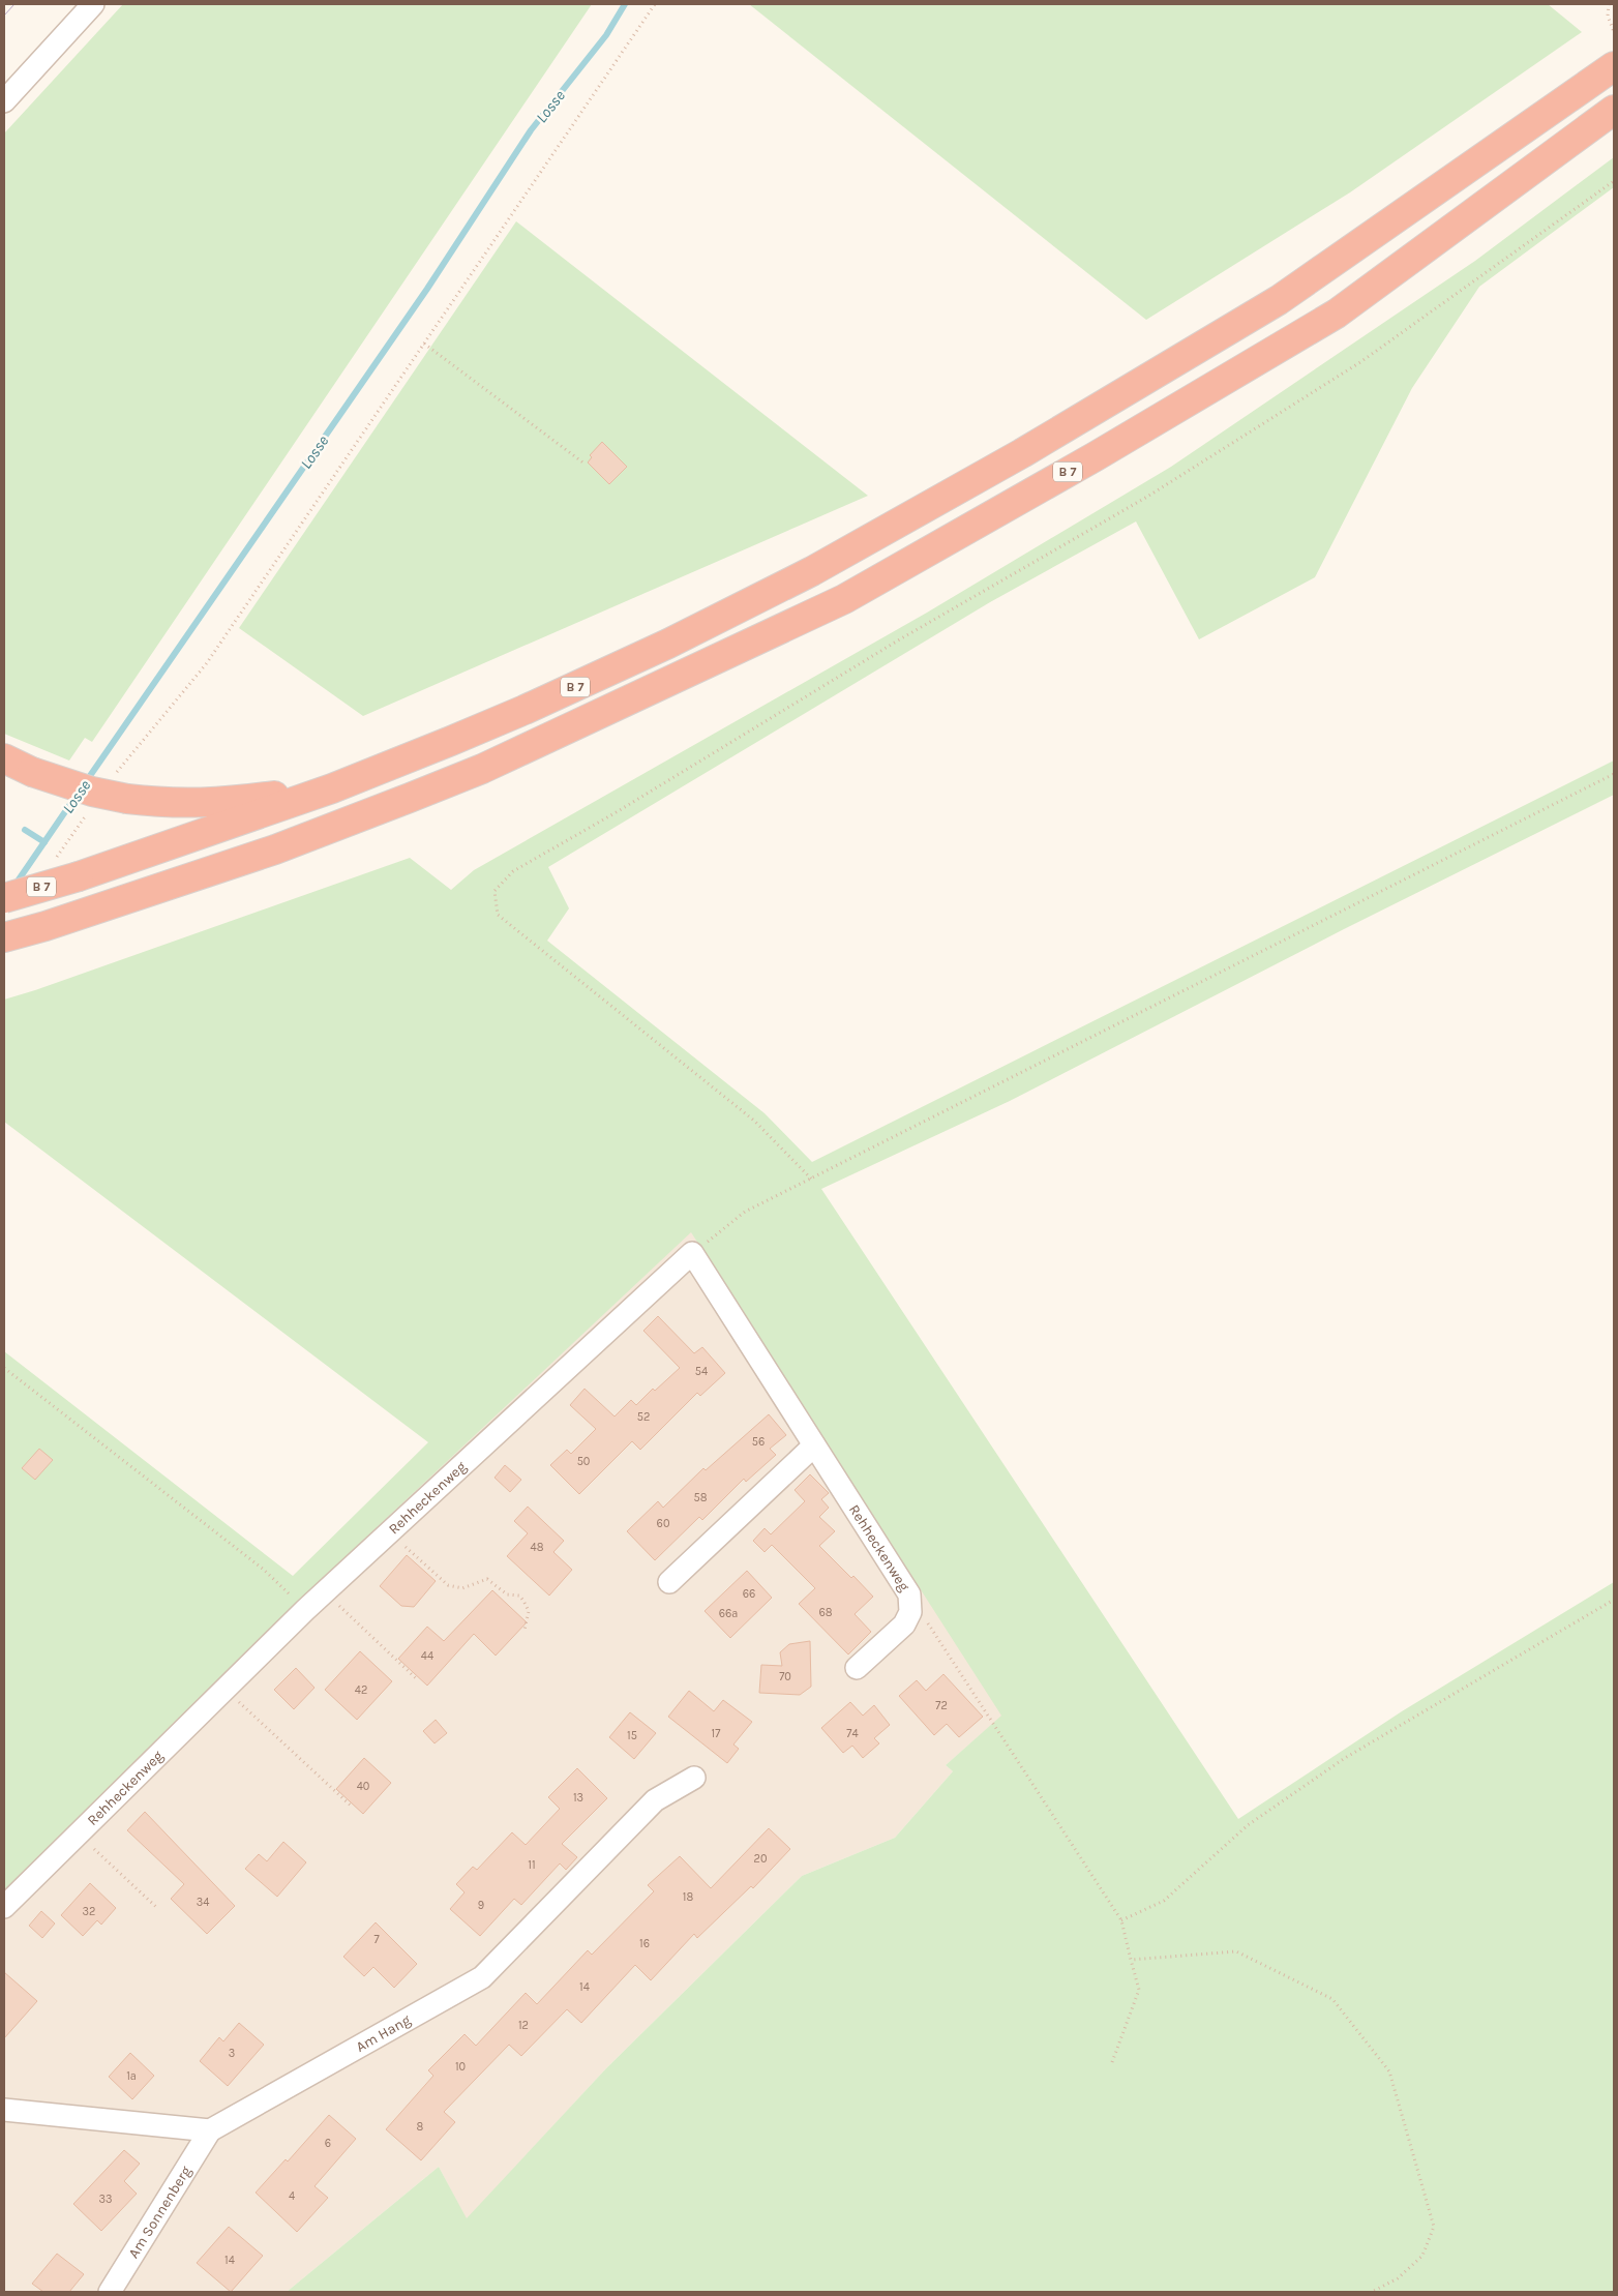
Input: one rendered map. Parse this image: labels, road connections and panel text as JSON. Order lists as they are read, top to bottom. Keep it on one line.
{"streets":{"highway":["B 7"],"street":["Rehheckenweg","Am Hang","Am Sonnenberg"]},"crossings":[["Am Hang","Am Sonnenberg"]],"water":["Losse"],"house_numbers":["54","52","56","50","58","60","48","66","68","66a","44","70","42","72","17","74","15","40","13","20","11","18","34","9","32","7","16","14","12","3","10","1a","8","6","4","33","14"]}
